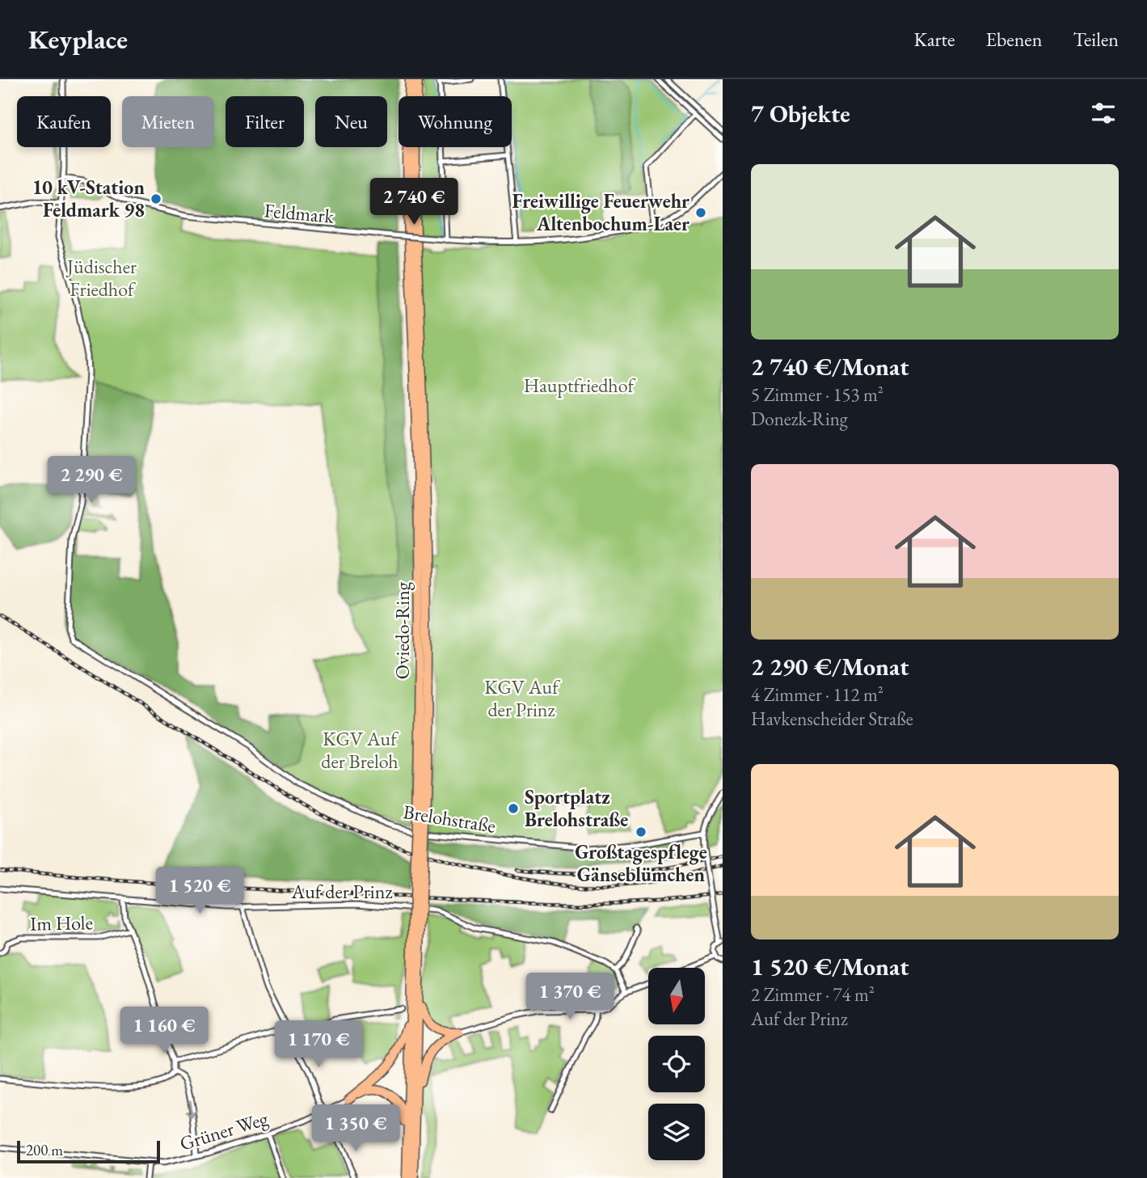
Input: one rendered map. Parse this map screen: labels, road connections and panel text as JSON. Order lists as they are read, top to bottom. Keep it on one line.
{"streets":{"highway":["Oviedo-Ring"],"street":["Feldmark","Brelohstraße","Auf der Prinz","Im Hole","Grüner Weg"]},"parks":["Jüdischer Friedhof","Hauptfriedhof","KGV Auf der Prinz","KGV Auf der Breloh"],"places":["10 kV-Station Feldmark 98","Freiwillige Feuerwehr Altenbochum-Laer","Sportplatz Brelohstraße","Großtagespflege Gänseblümchen"],"scale_bar":"200 m","north":"bottom","page":{"header":"Keyplace","nav":["Karte","Ebenen","Teilen"],"heading":"7 Objekte","chip":["Kaufen","Mieten","Filter","Neu","Wohnung"],"list":[{"name":"2 740 €/Monat","note":"5 Zimmer · 153 m² · Donezk-Ring"},{"name":"2 290 €/Monat","note":"4 Zimmer · 112 m² · Havkenscheider Straße"},{"name":"1 520 €/Monat","note":"2 Zimmer · 74 m² · Auf der Prinz"}],"price":["2 740 €","2 290 €","1 520 €","1 370 €","1 160 €","1 170 €","1 350 €"],"scale":"200 m"}}
